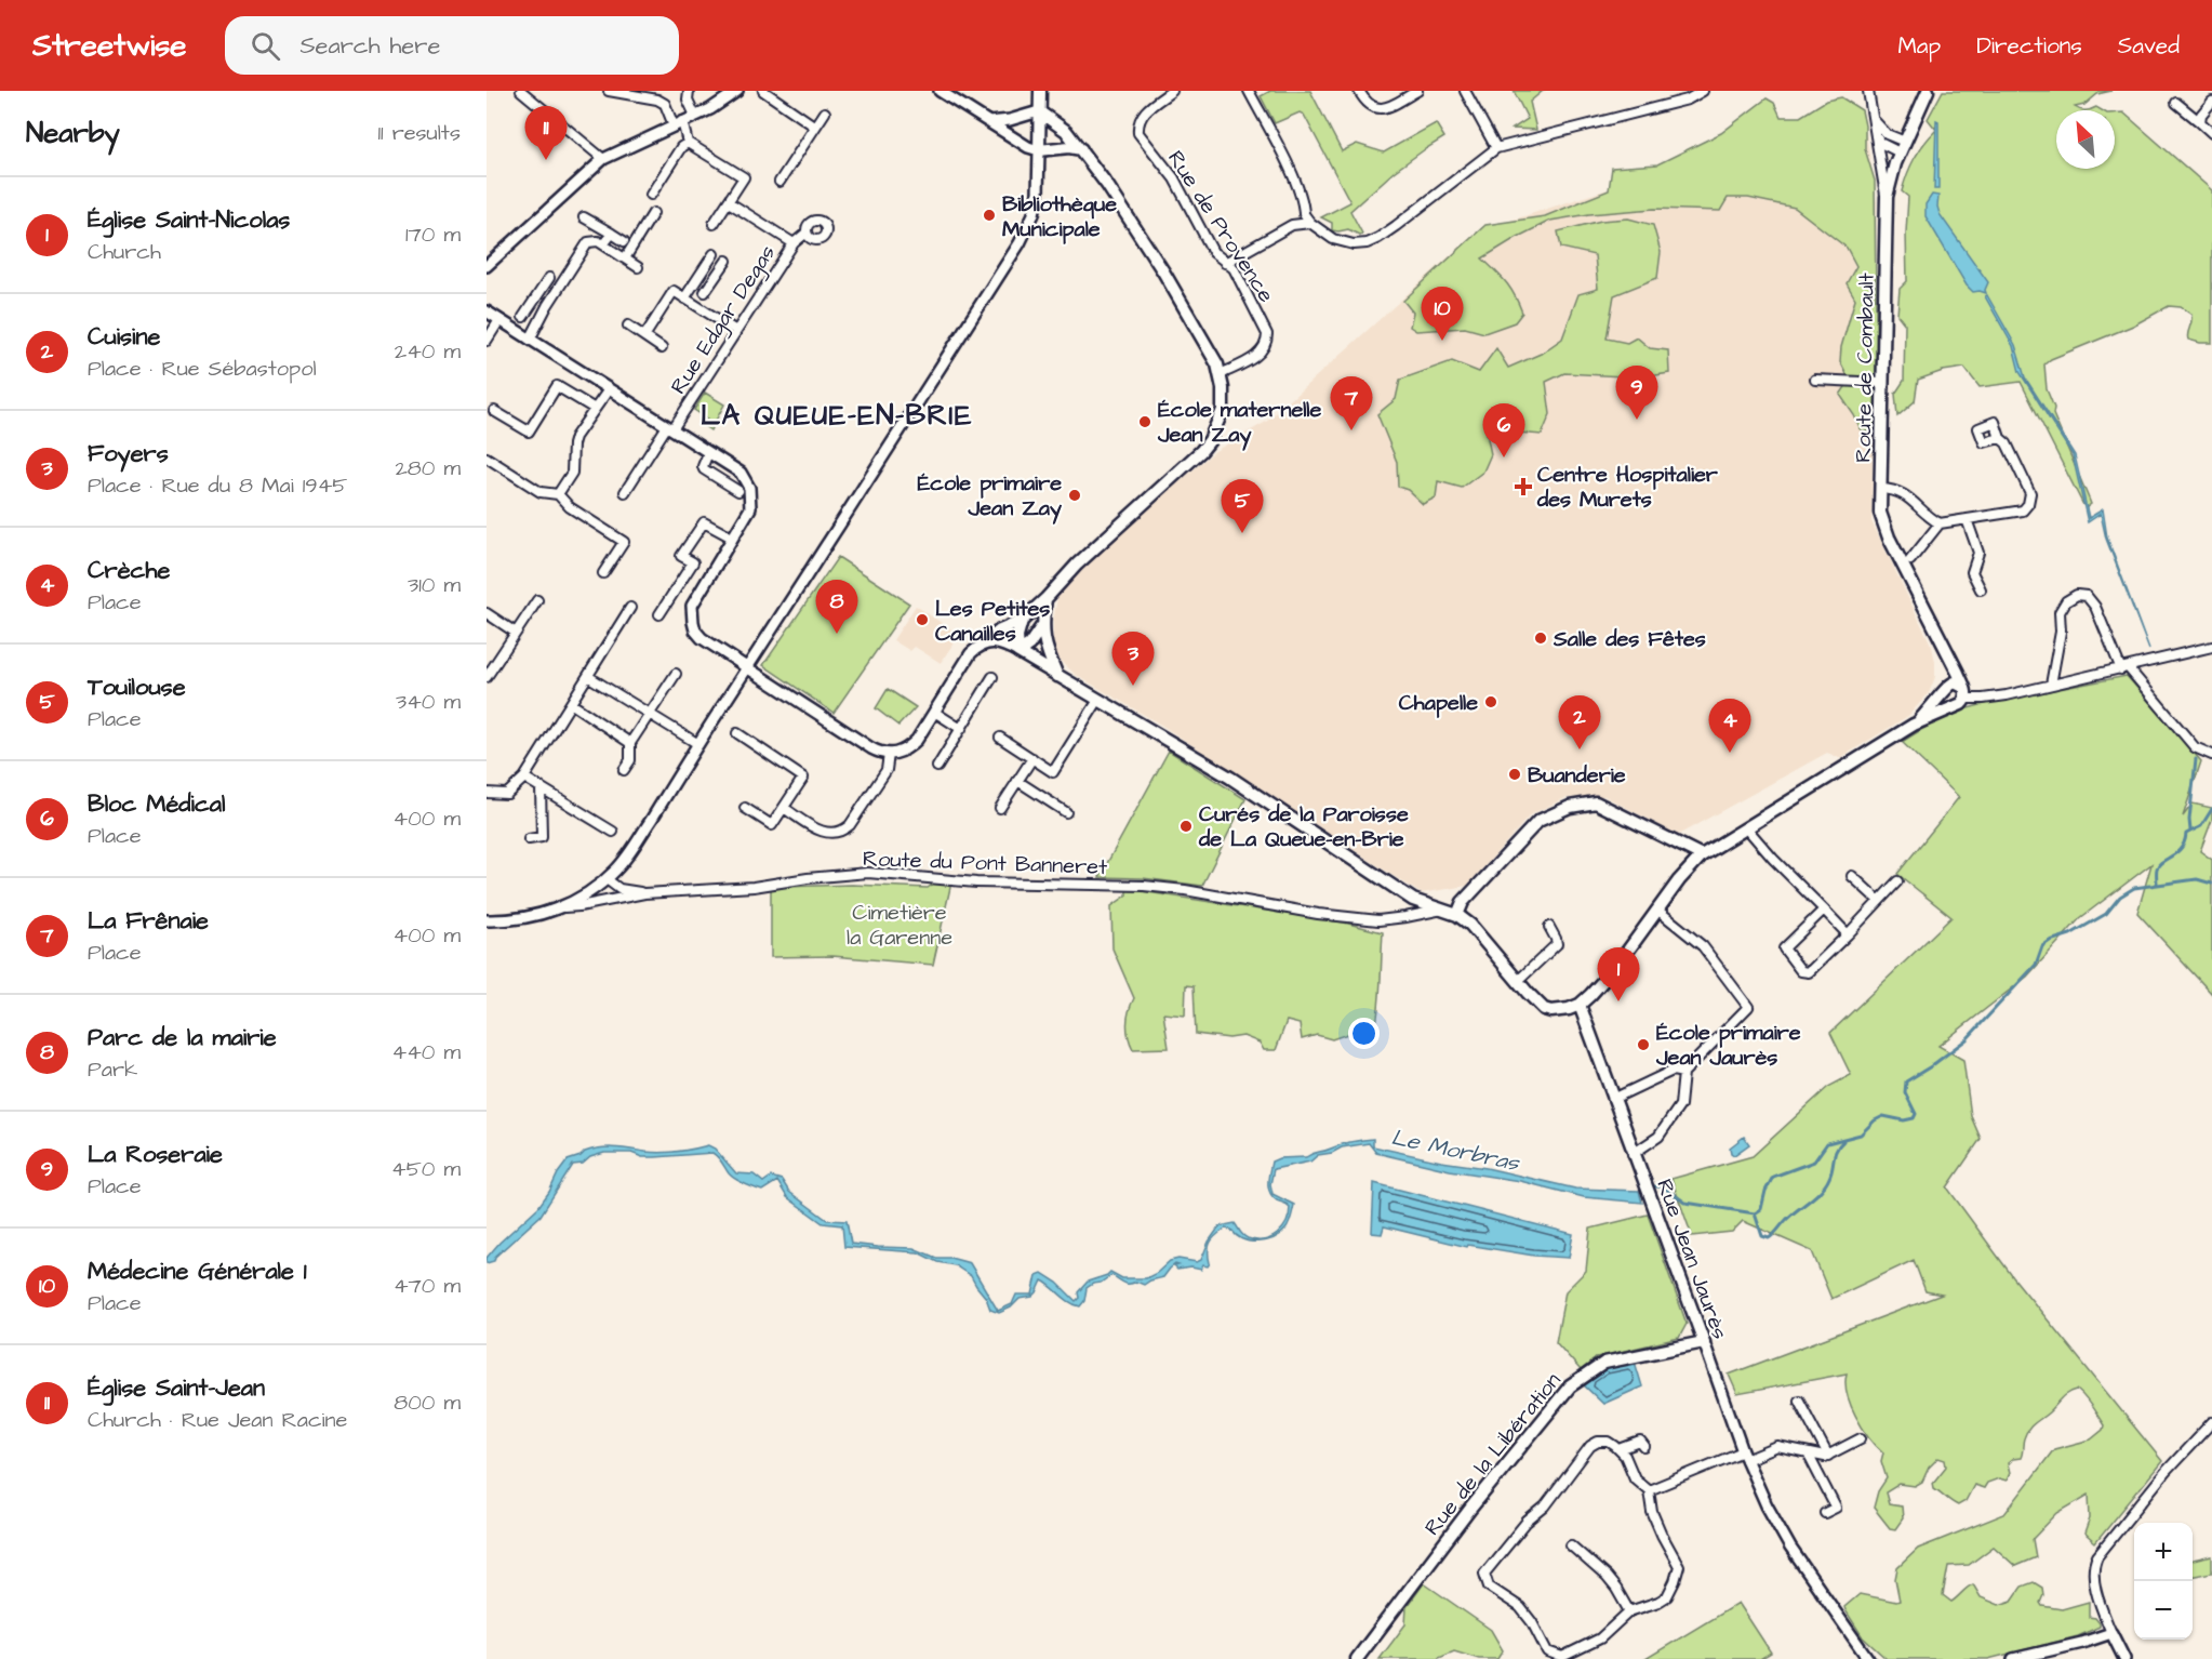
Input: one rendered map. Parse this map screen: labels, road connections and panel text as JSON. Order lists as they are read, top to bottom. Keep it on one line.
{"streets":{"main road":["Route de Combault","Rue Jean Jaurès","Rue de la Libération"],"street":["Rue de Provence","Rue Edgar Degas","Route du Pont Banneret"]},"crossings":[["Rue Jean Jaurès","Rue de la Libération"]],"districts":["LA QUEUE-EN-BRIE"],"water":["Le Morbras"],"parks":["Cimetière la Garenne"],"places":{"other":["Bibliothèque Municipale","École maternelle Jean Zay","École primaire Jean Zay","Les Petites Canailles","Salle des Fêtes","Chapelle","Buanderie","Curés de la Paroisse de La Queue-en-Brie","École primaire Jean Jaurès"],"health":["Centre Hospitalier des Murets"]},"north":"top left","page":{"header":"Streetwise","search":"Search here","nav":["Map","Directions","Saved"],"heading":["Nearby","11 results"],"pins":["11","10","9","7","6","5","8","3","2","4","1"],"list":[{"mark":"1","name":"Église Saint-Nicolas","note":"Church","value":"170 m"},{"mark":"2","name":"Cuisine","note":"Place · Rue Sébastopol","value":"240 m"},{"mark":"3","name":"Foyers","note":"Place · Rue du 8 Mai 1945","value":"280 m"},{"mark":"4","name":"Crèche","note":"Place","value":"310 m"},{"mark":"5","name":"Touilouse","note":"Place","value":"340 m"},{"mark":"6","name":"Bloc Médical","note":"Place","value":"400 m"},{"mark":"7","name":"La Frênaie","note":"Place","value":"400 m"},{"mark":"8","name":"Parc de la mairie","note":"Park","value":"440 m"},{"mark":"9","name":"La Roseraie","note":"Place","value":"450 m"},{"mark":"10","name":"Médecine Générale 1","note":"Place","value":"470 m"},{"mark":"11","name":"Église Saint-Jean","note":"Church · Rue Jean Racine","value":"800 m"}],"map_buttons":["+","−"]}}
